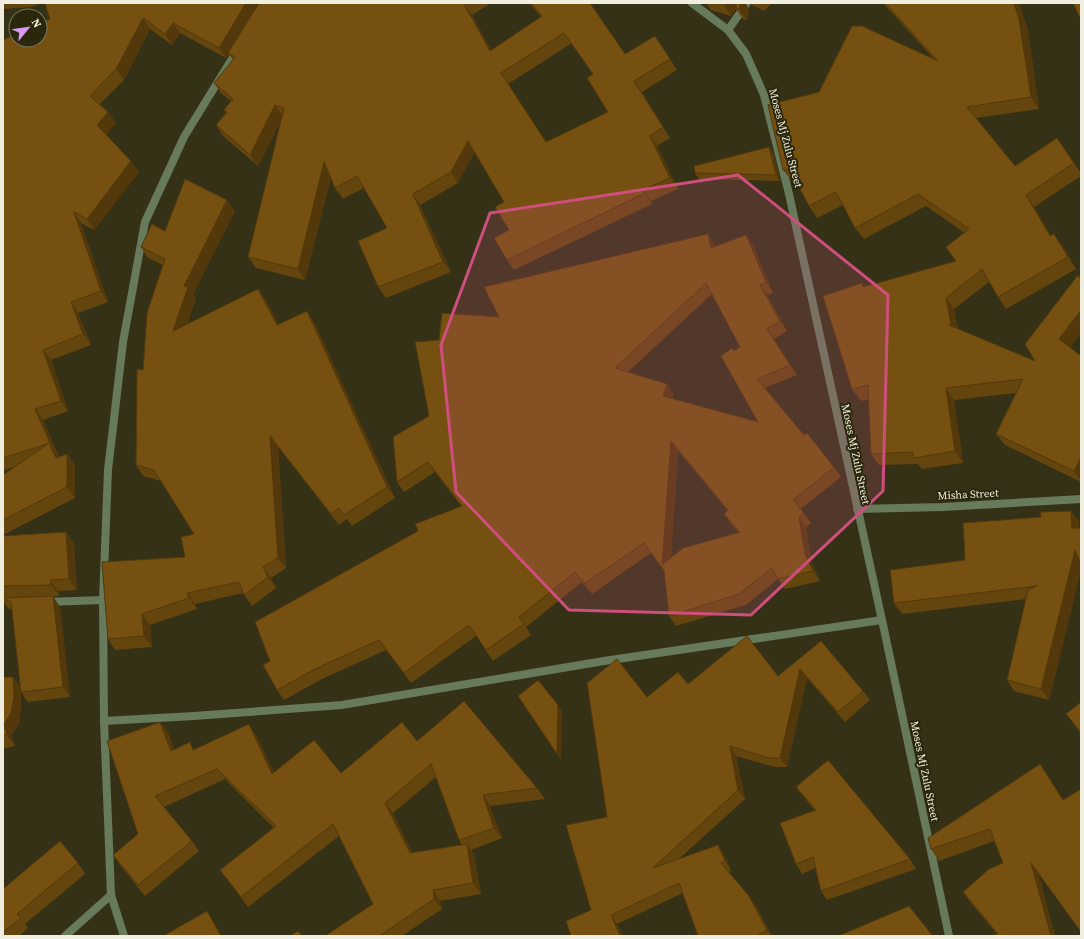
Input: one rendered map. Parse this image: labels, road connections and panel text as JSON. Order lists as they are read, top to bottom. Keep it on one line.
{"streets":{"street":["Moses Mj Zulu Street","Misha Street"]},"crossings":[["Moses Mj Zulu Street","Misha Street"]],"north":"top right"}
